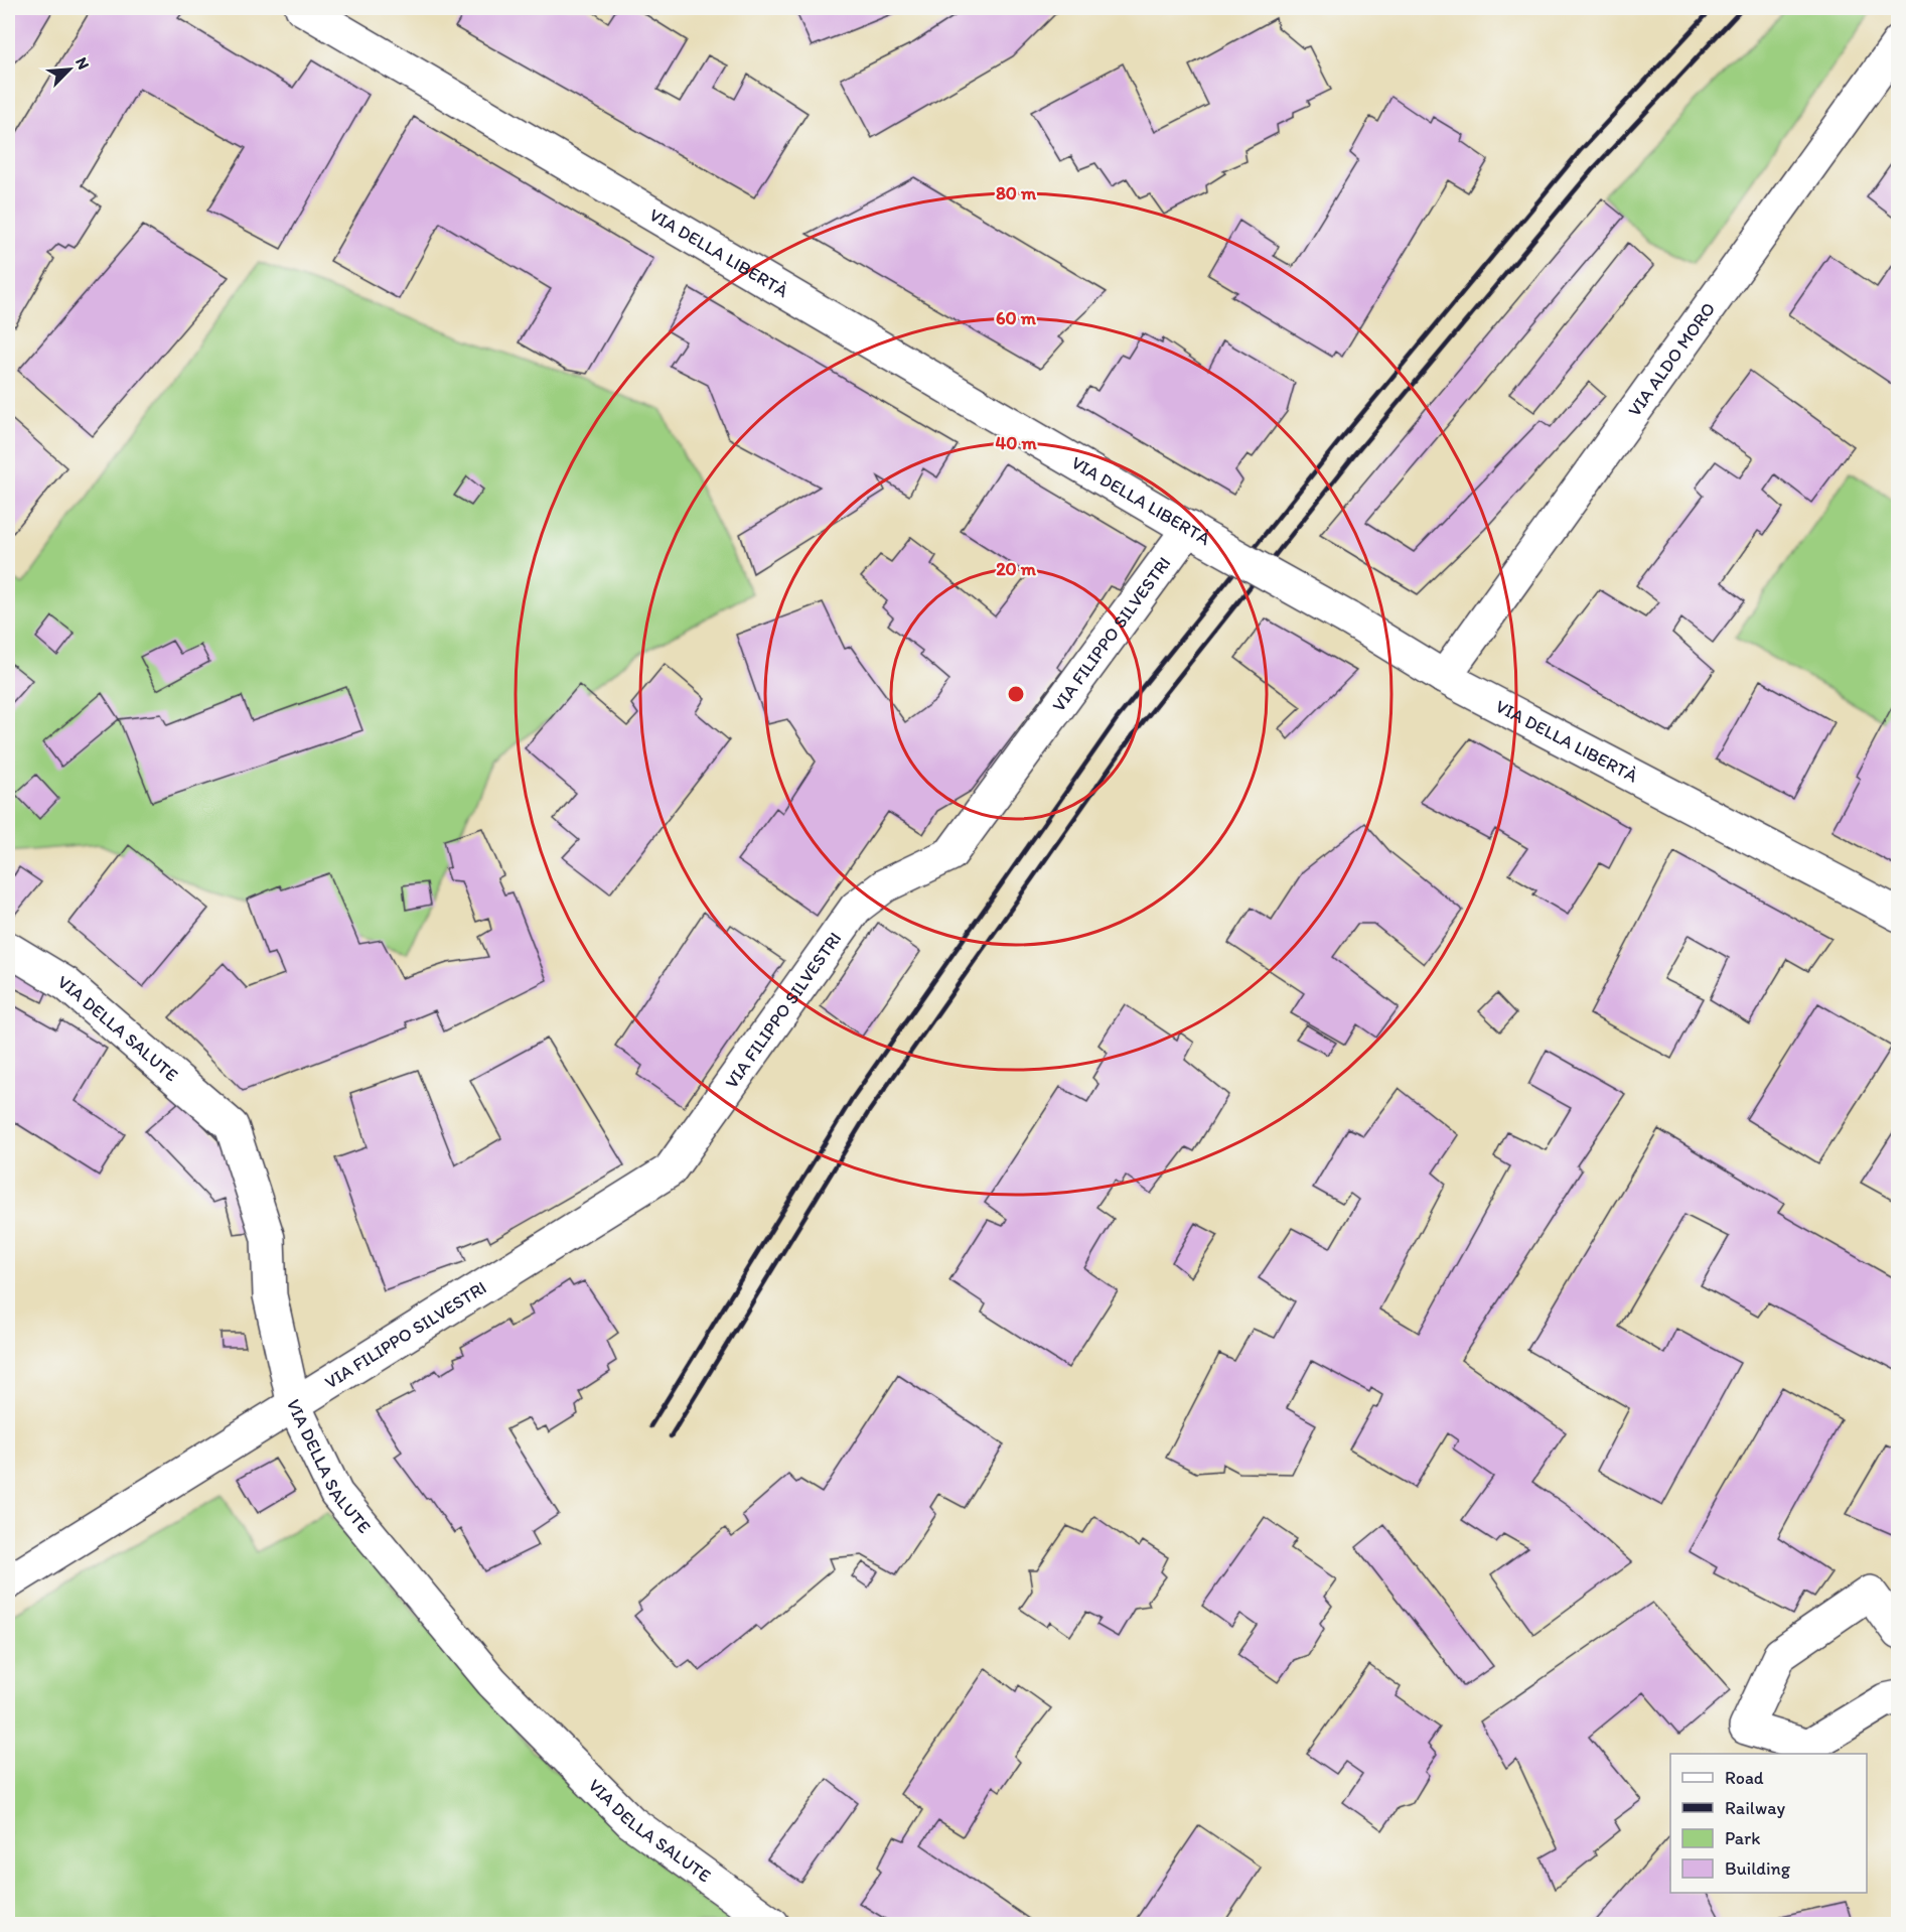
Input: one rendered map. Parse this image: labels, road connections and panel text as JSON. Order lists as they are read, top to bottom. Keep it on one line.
{"streets":{"street":["VIA DELLA LIBERTÀ","VIA ALDO MORO","VIA FILIPPO SILVESTRI","VIA DELLA SALUTE"]},"crossings":[["VIA DELLA LIBERTÀ","VIA ALDO MORO"],["VIA DELLA LIBERTÀ","VIA FILIPPO SILVESTRI"],["VIA FILIPPO SILVESTRI","VIA DELLA SALUTE"]],"legend":["Road","Railway","Park","Building"],"north":"top right","rings":["80 m","60 m","40 m","20 m"]}
